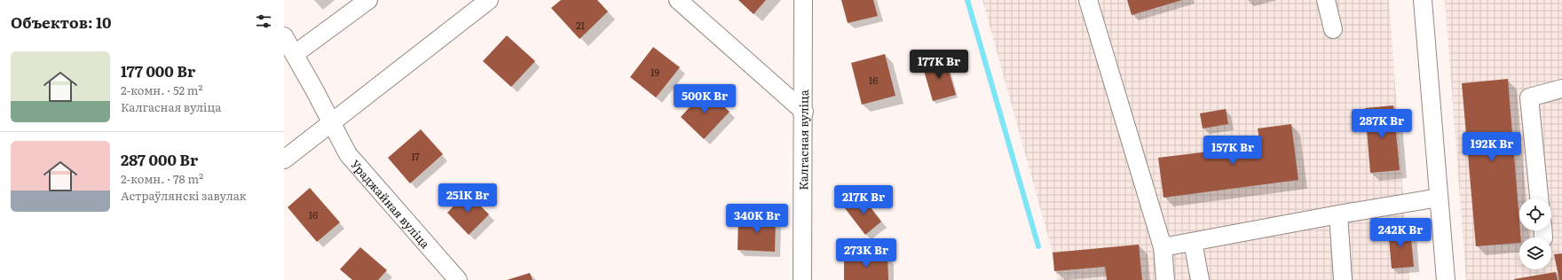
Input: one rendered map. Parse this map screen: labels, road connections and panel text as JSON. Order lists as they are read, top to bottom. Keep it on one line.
{"streets":{"street":["Калгасная вуліца","Ураджайная вуліца"]},"house_numbers":["21","19","16","17","16"],"page":{"heading":"Объектов: 10","list":[{"name":"177 000 Br","note":"2-комн. · 52 m² · Калгасная вуліца"},{"name":"287 000 Br","note":"2-комн. · 78 m² · Астраўлянскі завулак"}],"price":["177K Br","500K Br","287K Br","192K Br","157K Br","251K Br","217K Br","340K Br","242K Br","273K Br"]}}
